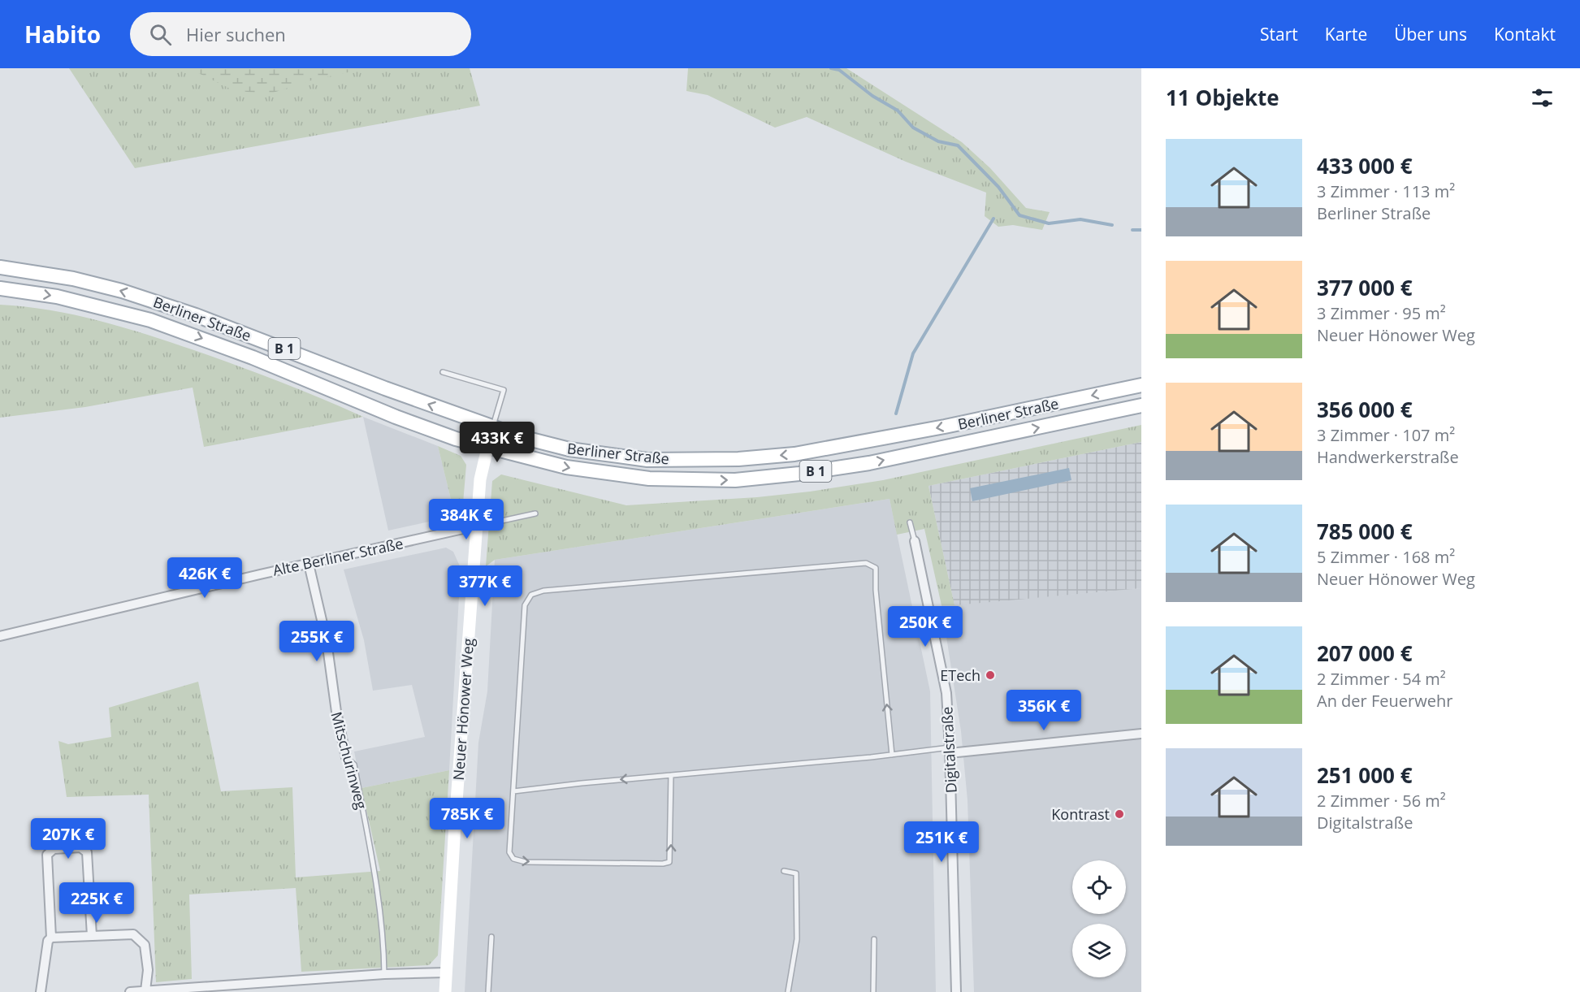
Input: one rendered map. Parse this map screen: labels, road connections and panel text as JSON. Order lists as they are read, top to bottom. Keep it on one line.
{"streets":{"main road":["Berliner Straße","B 1","Neuer Hönower Weg"],"street":["Alte Berliner Straße","Digitalstraße","Mitschurinweg"]},"crossings":[["Berliner Straße","Neuer Hönower Weg"],["Alte Berliner Straße","Neuer Hönower Weg"],["Alte Berliner Straße","Mitschurinweg"]],"places":["ETech","Kontrast"],"page":{"header":"Habito","search":"Hier suchen","nav":["Start","Karte","Über uns","Kontakt"],"heading":"11 Objekte","list":[{"name":"433 000 €","note":"3 Zimmer · 113 m² · Berliner Straße"},{"name":"377 000 €","note":"3 Zimmer · 95 m² · Neuer Hönower Weg"},{"name":"356 000 €","note":"3 Zimmer · 107 m² · Handwerkerstraße"},{"name":"785 000 €","note":"5 Zimmer · 168 m² · Neuer Hönower Weg"},{"name":"207 000 €","note":"2 Zimmer · 54 m² · An der Feuerwehr"},{"name":"251 000 €","note":"2 Zimmer · 56 m² · Digitalstraße"}],"price":["433K €","384K €","426K €","377K €","250K €","255K €","356K €","785K €","207K €","251K €","225K €"]}}
